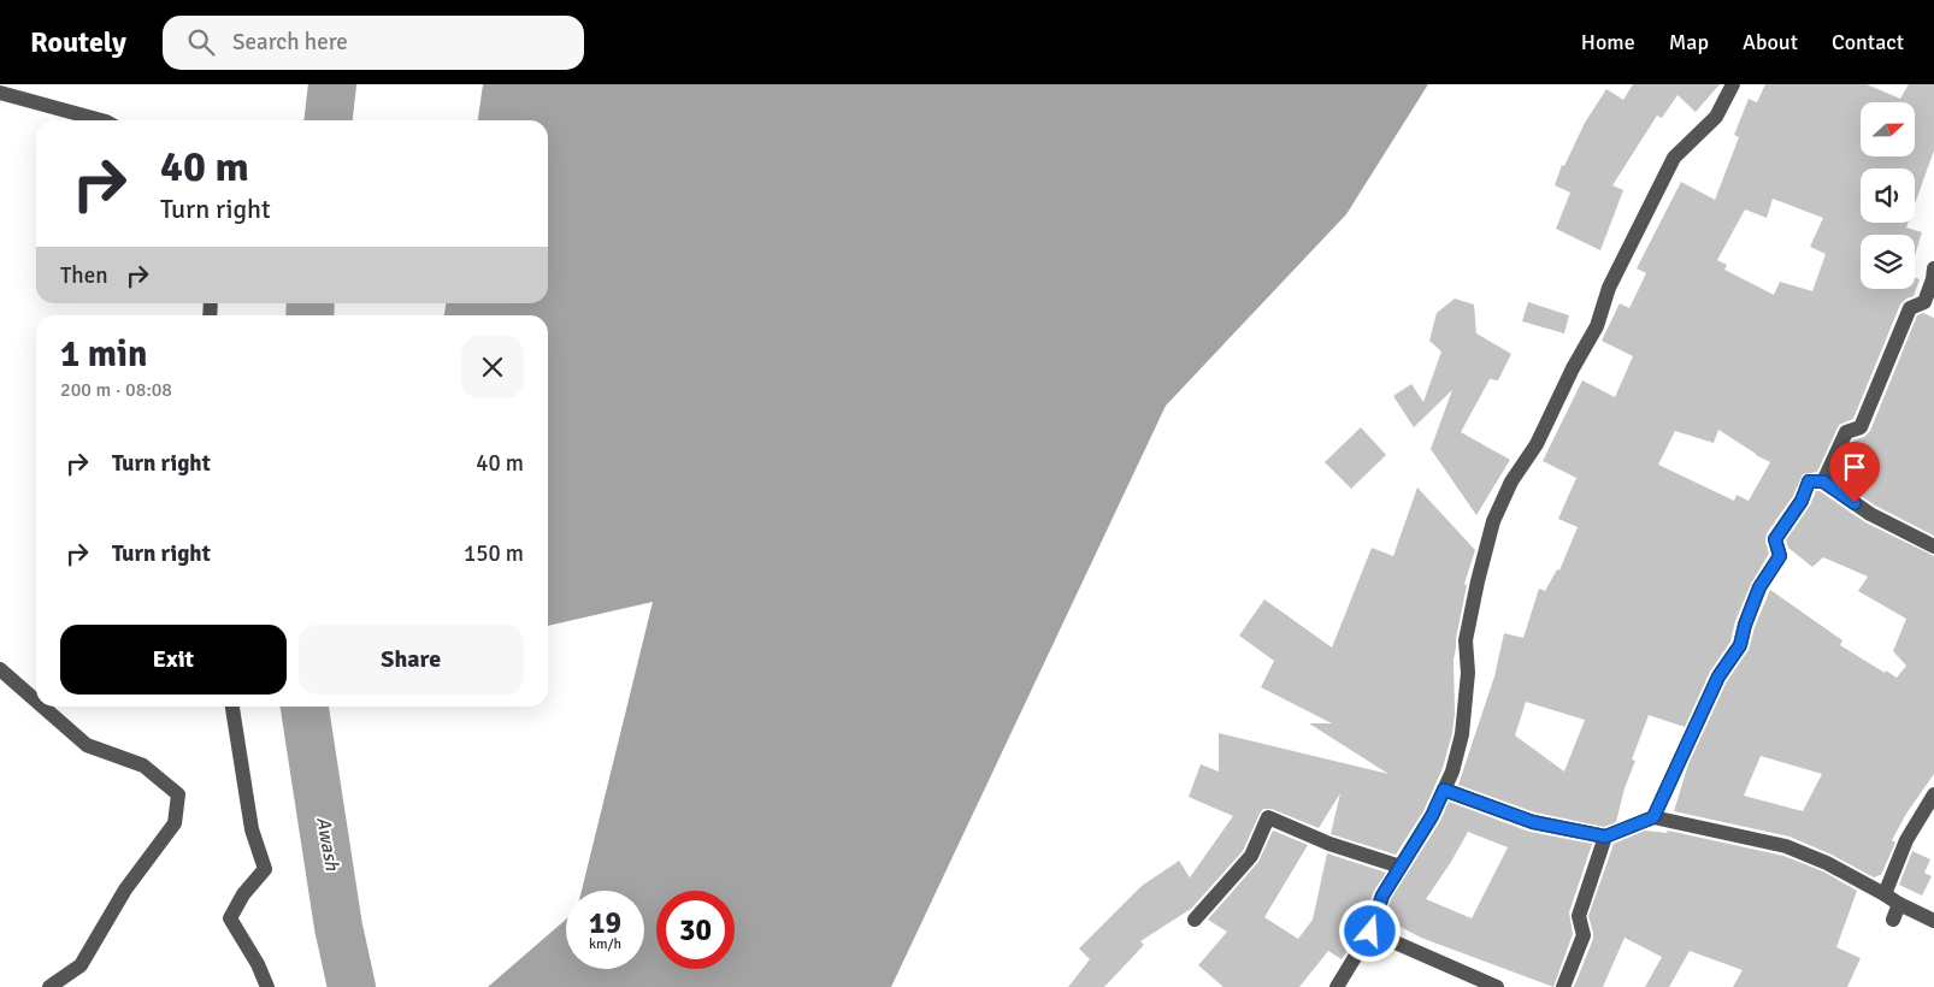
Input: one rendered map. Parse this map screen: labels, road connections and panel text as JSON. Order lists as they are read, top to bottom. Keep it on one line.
{"water":["Awash"],"north":"right","page":{"header":"Routely","search":"Search here","nav":["Home","Map","About","Contact"],"turn":["40 m","Turn right"],"then":"Then","heading":["1 min","200 m · 08:08"],"list":[{"name":"Turn right","value":"40 m"},{"name":"Turn right","value":"150 m"}],"buttons":["Exit","Share"],"speed":"19 km/h","limit":"30"}}
